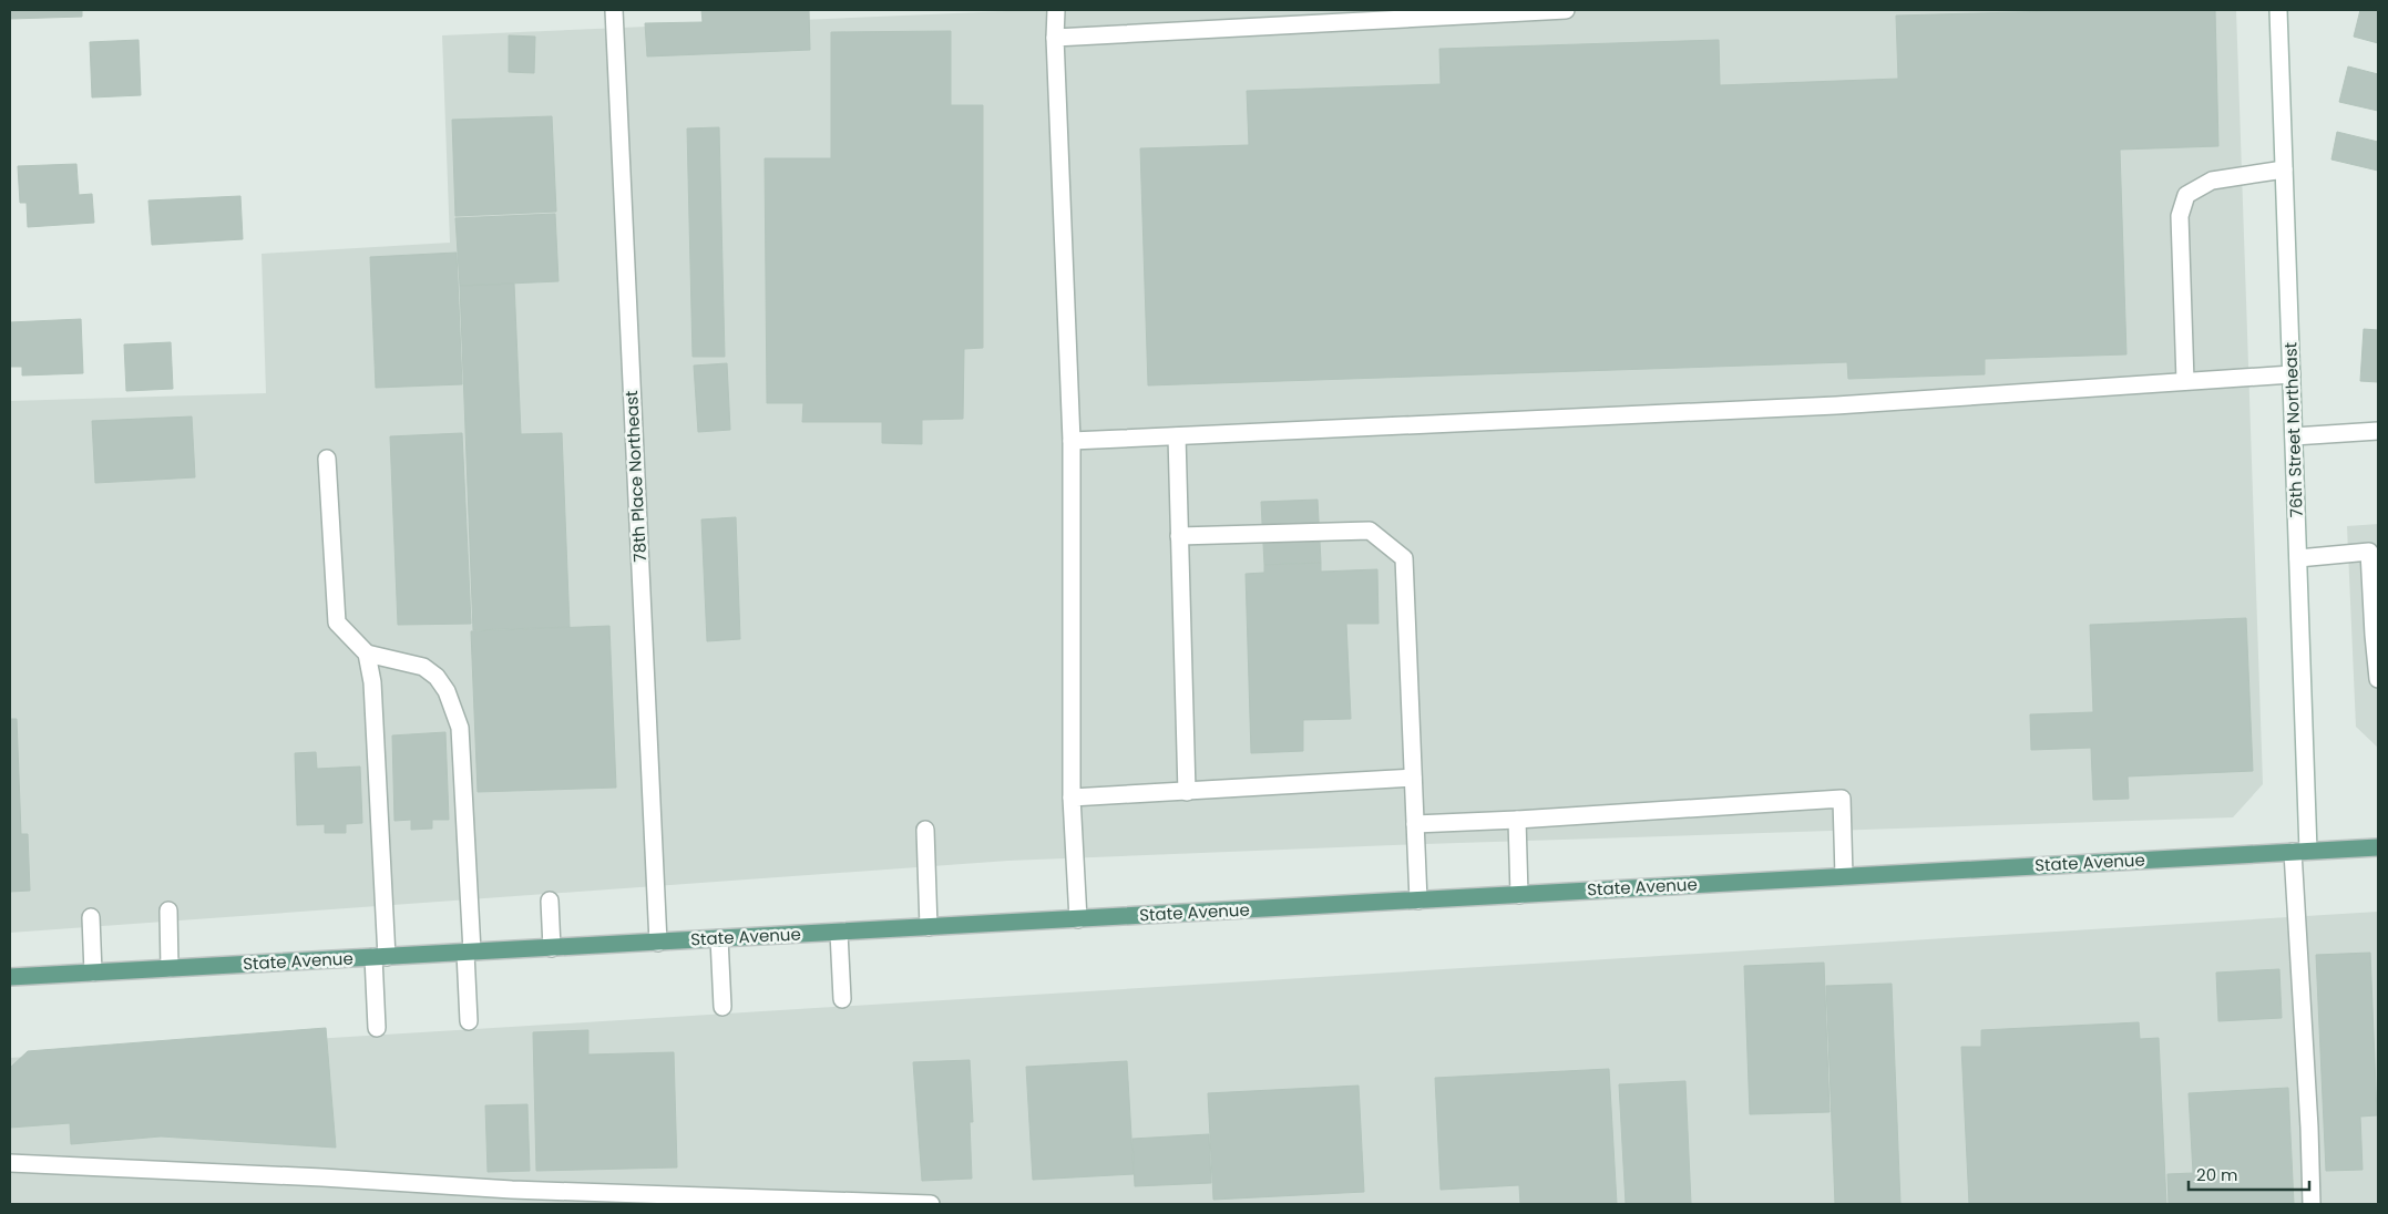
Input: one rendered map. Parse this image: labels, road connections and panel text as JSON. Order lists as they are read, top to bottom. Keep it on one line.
{"streets":{"main road":["State Avenue"],"street":["76th Street Northeast","78th Place Northeast"]},"crossings":[["76th Street Northeast","State Avenue"],["78th Place Northeast","State Avenue"]],"scale_bar":"20 m"}
